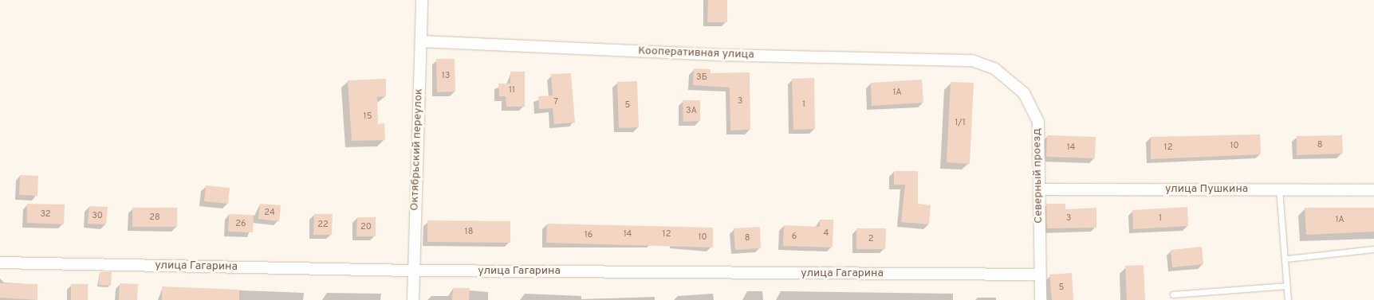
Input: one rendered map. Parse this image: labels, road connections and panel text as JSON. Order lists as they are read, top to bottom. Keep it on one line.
{"streets":{"street":["Кооперативная улица","Октябрьский переулок","Северный проезд","улица Пушкина","улица Гагарина"]},"crossings":[["Кооперативная улица","Октябрьский переулок"],["Кооперативная улица","Северный проезд"],["Октябрьский переулок","улица Гагарина"],["Северный проезд","улица Пушкина"],["Северный проезд","улица Гагарина"]],"house_numbers":["13","3Б","11","1А","3","7","1","5","3А","15","1/1","8","10","14","12","24","32","30","28","3","1","1А","26","22","20","18","4","14","12","16","6","10","8","2","5"]}
